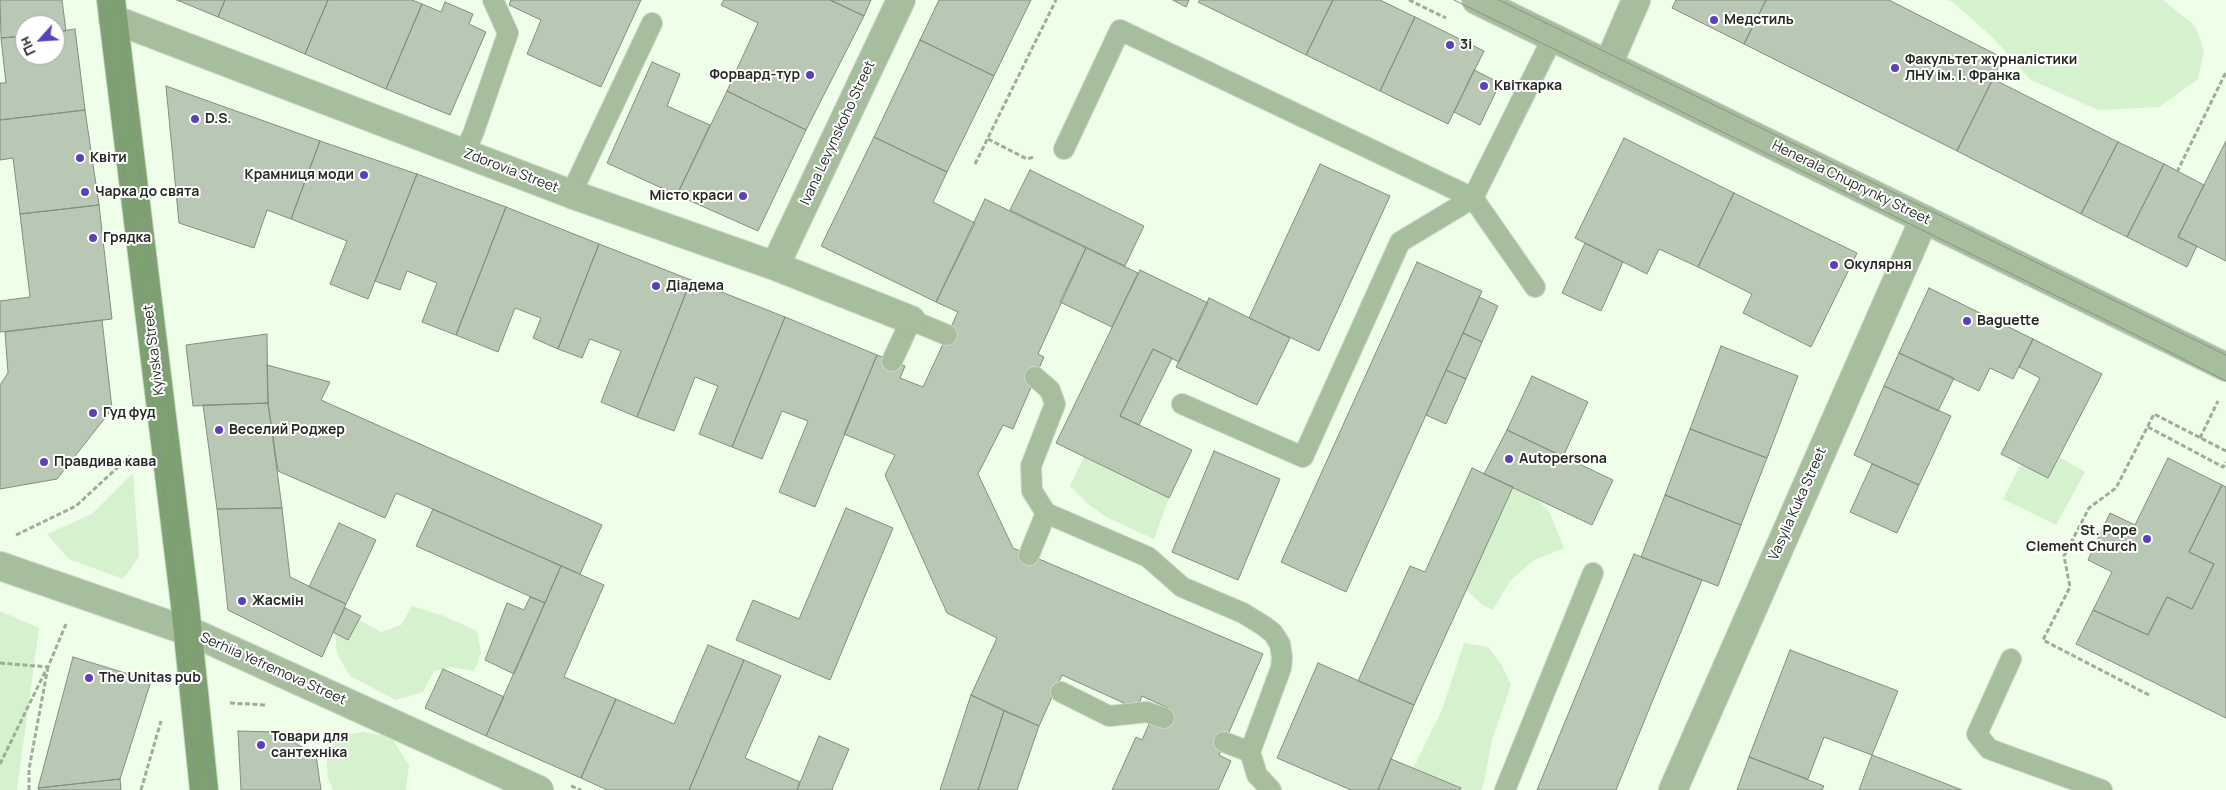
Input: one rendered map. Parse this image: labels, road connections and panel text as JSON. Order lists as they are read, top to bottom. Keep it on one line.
{"streets":{"main road":["Kyivska Street"],"street":["Ivana Levynskoho Street","Zdorovia Street","Henerala Chuprynky Street","Vasylia Kuka Street","Serhiia Yefremova Street"]},"crossings":[["Ivana Levynskoho Street","Zdorovia Street"],["Zdorovia Street","Kyivska Street"],["Henerala Chuprynky Street","Vasylia Kuka Street"],["Kyivska Street","Serhiia Yefremova Street"]],"places":["Медстиль","3i","Факультет журналістики ЛНУ ім. І. Франка","Форвард-тур","Квіткарка","D.S.","Квіти","Крамниця моди","Чарка до свята","Місто краси","Грядка","Окулярня","Діадема","Baguette","Гуд фуд","Веселий Роджер","Autopersona","Правдива кава","St. Pope Clement Church","Жасмін","The Unitas pub","Товари для сантехніка"],"north":"bottom left"}
